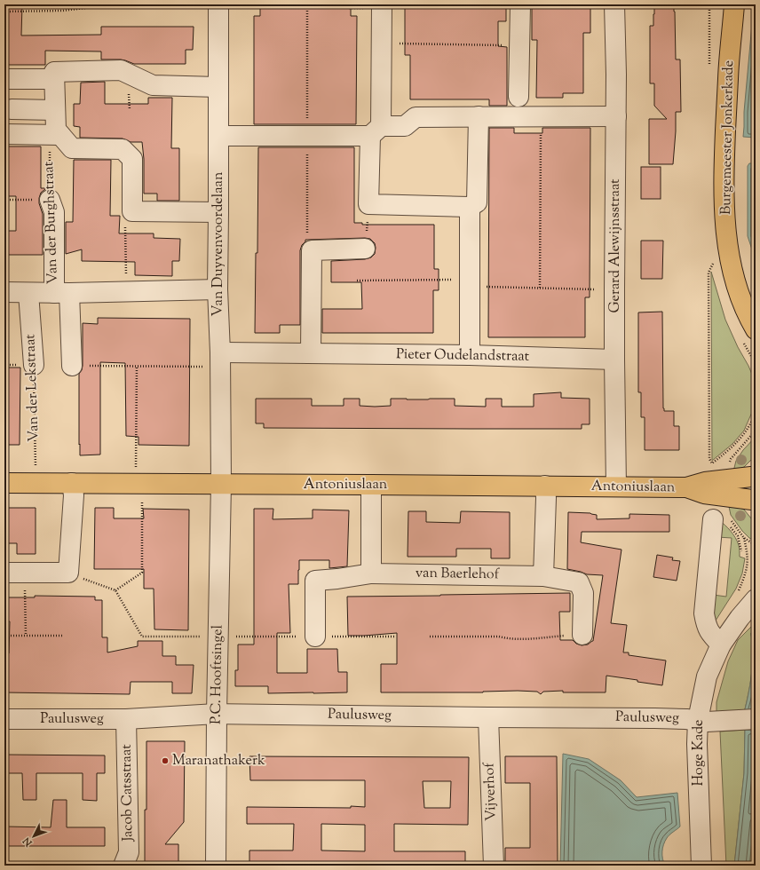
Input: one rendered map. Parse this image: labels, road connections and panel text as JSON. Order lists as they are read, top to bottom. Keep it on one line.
{"streets":{"main road":["Burgemeester Jonkerkade","Antoniuslaan"],"street":["Van der Burghstraat","Van Duyvenvoordelaan","Gerard Alewijnsstraat","Pieter Oudelandstraat","Van der Lekstraat","van Baerlehof","P.C. Hooftsingel","Paulusweg","Hoge Kade","Vijverhof","Jacob Catsstraat"]},"crossings":[["Van Duyvenvoordelaan","Pieter Oudelandstraat"],["Van Duyvenvoordelaan","Antoniuslaan"],["Van Duyvenvoordelaan","P.C. Hooftsingel"],["Gerard Alewijnsstraat","Pieter Oudelandstraat"],["Gerard Alewijnsstraat","Antoniuslaan"],["Van der Lekstraat","Antoniuslaan"],["Antoniuslaan","P.C. Hooftsingel"],["P.C. Hooftsingel","Paulusweg"],["Paulusweg","Hoge Kade"],["Paulusweg","Vijverhof"],["Paulusweg","Jacob Catsstraat"]],"places":["Maranathakerk"],"north":"bottom left"}
